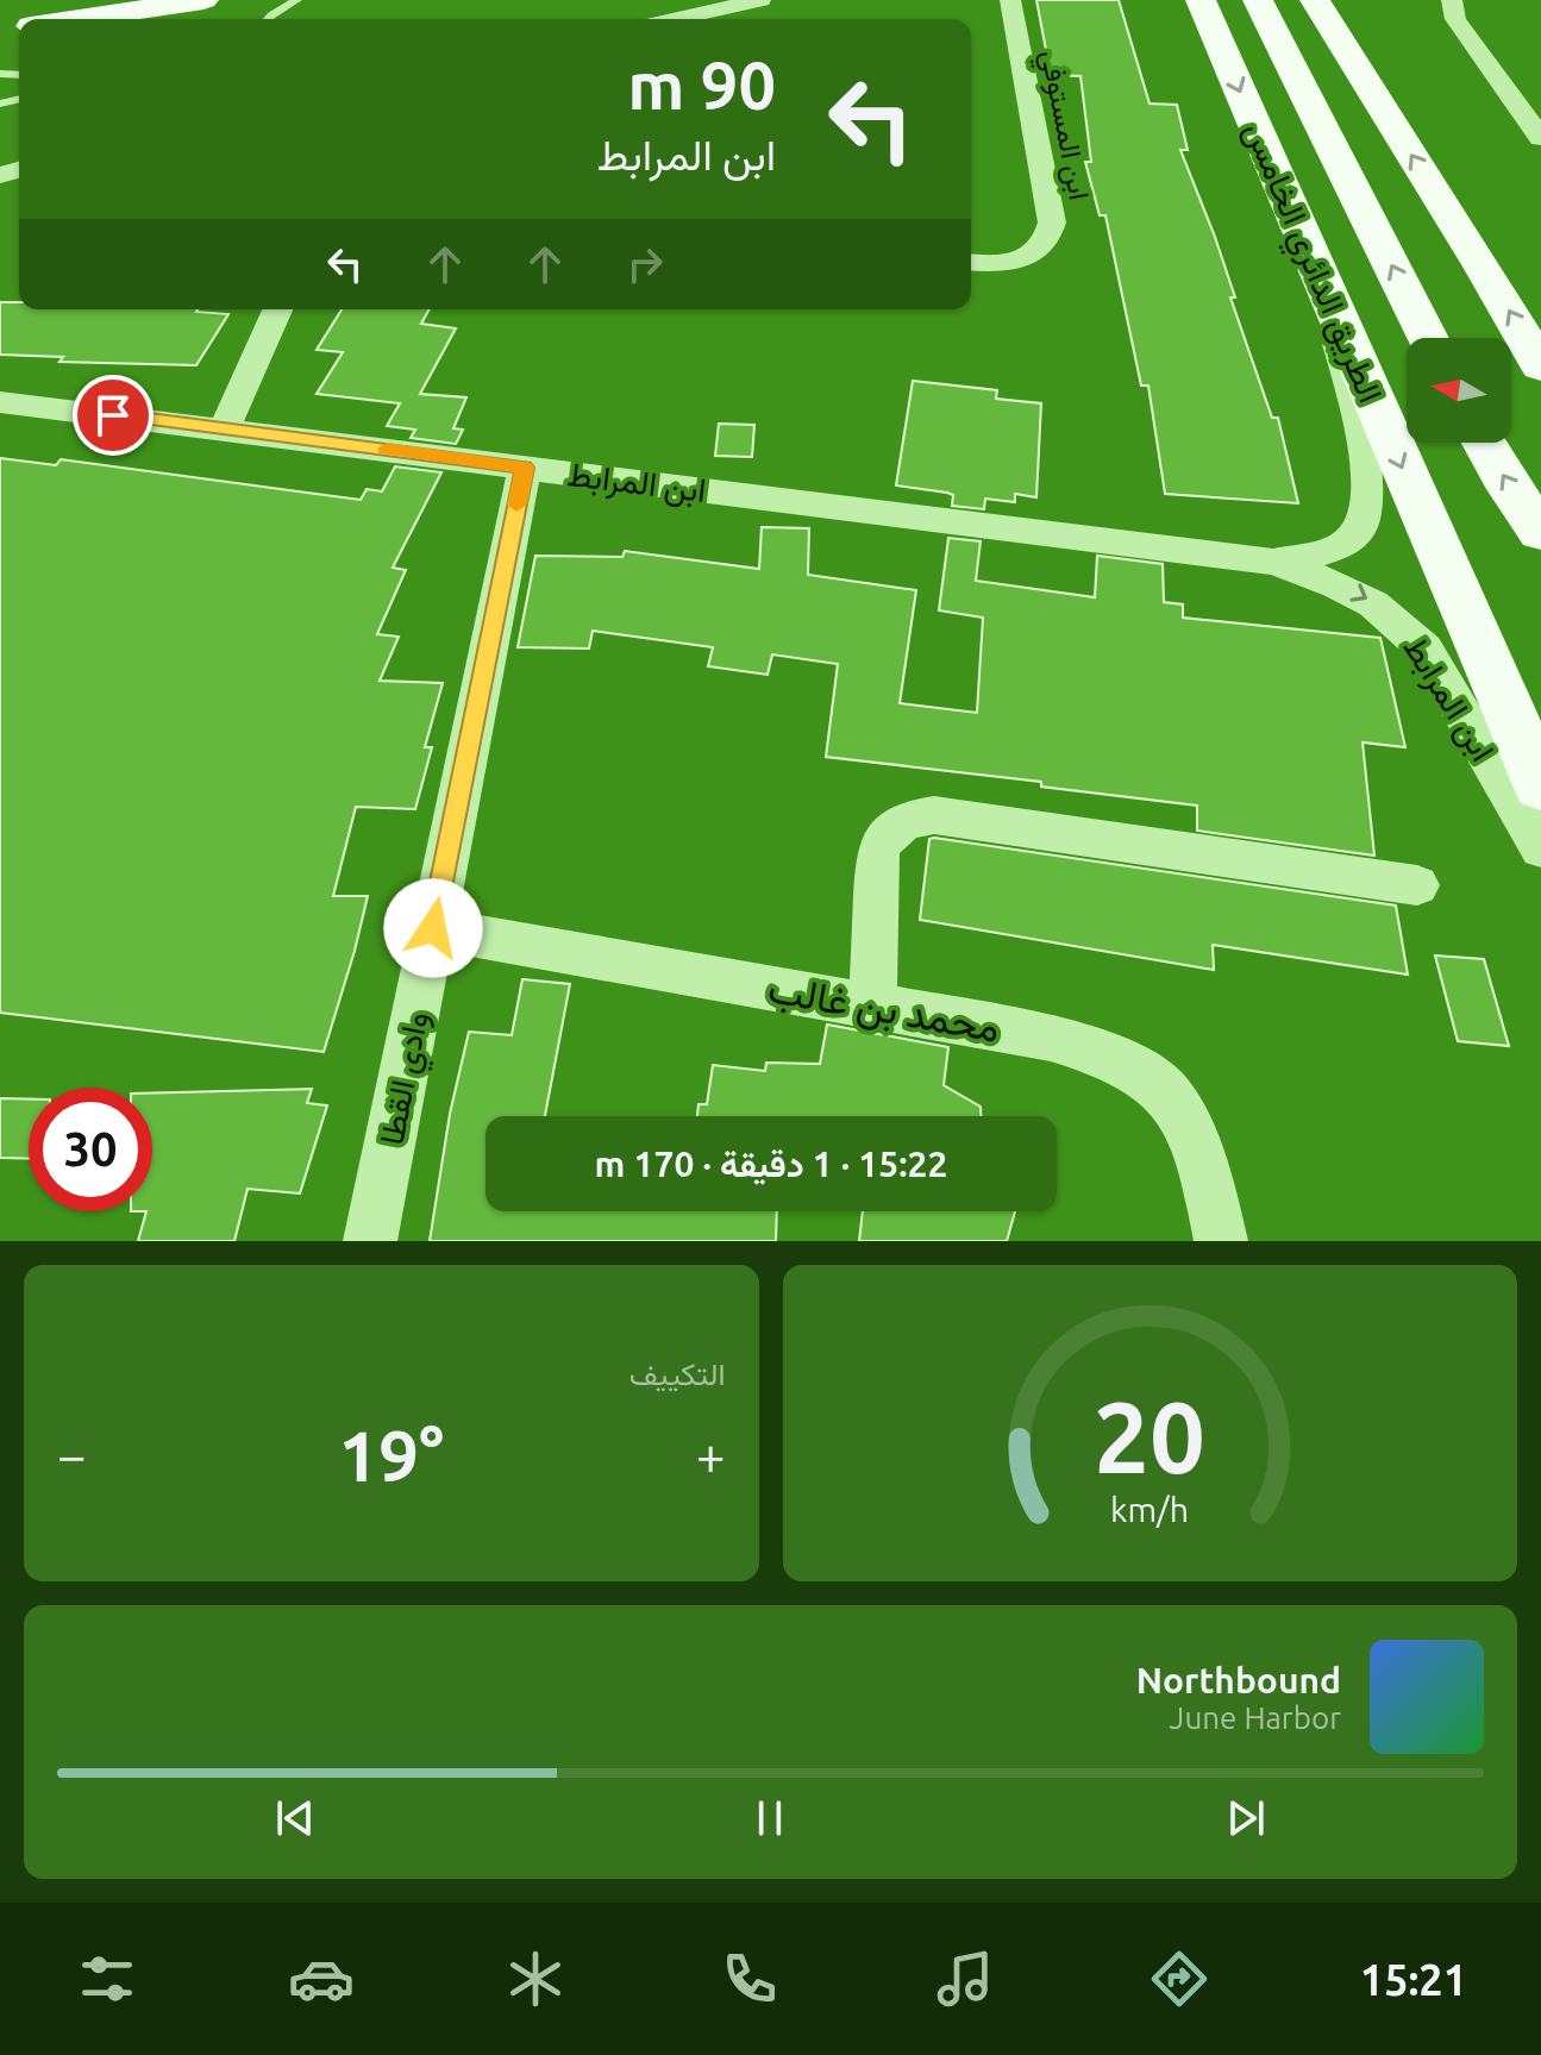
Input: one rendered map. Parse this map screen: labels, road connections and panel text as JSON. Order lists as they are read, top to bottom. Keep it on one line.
{"streets":{"main road":["الطريق الدائري الخامس"],"street":["ابن المستوفي","ابن المرابط","محمد بن غالب","وادي القطا"]},"crossings":[["الطريق الدائري الخامس","ابن المرابط"],["ابن المرابط","وادي القطا"],["محمد بن غالب","وادي القطا"]],"north":"left","page":{"turn":["90 m","ابن المرابط"],"limit":"30","trip":"15:22 · 1 دقيقة · 170 m","tile":"التكييف","heat":["−","19°","+"],"song":["Northbound","June Harbor"],"tabs":"15:21","gauge":["20","km/h"]}}
